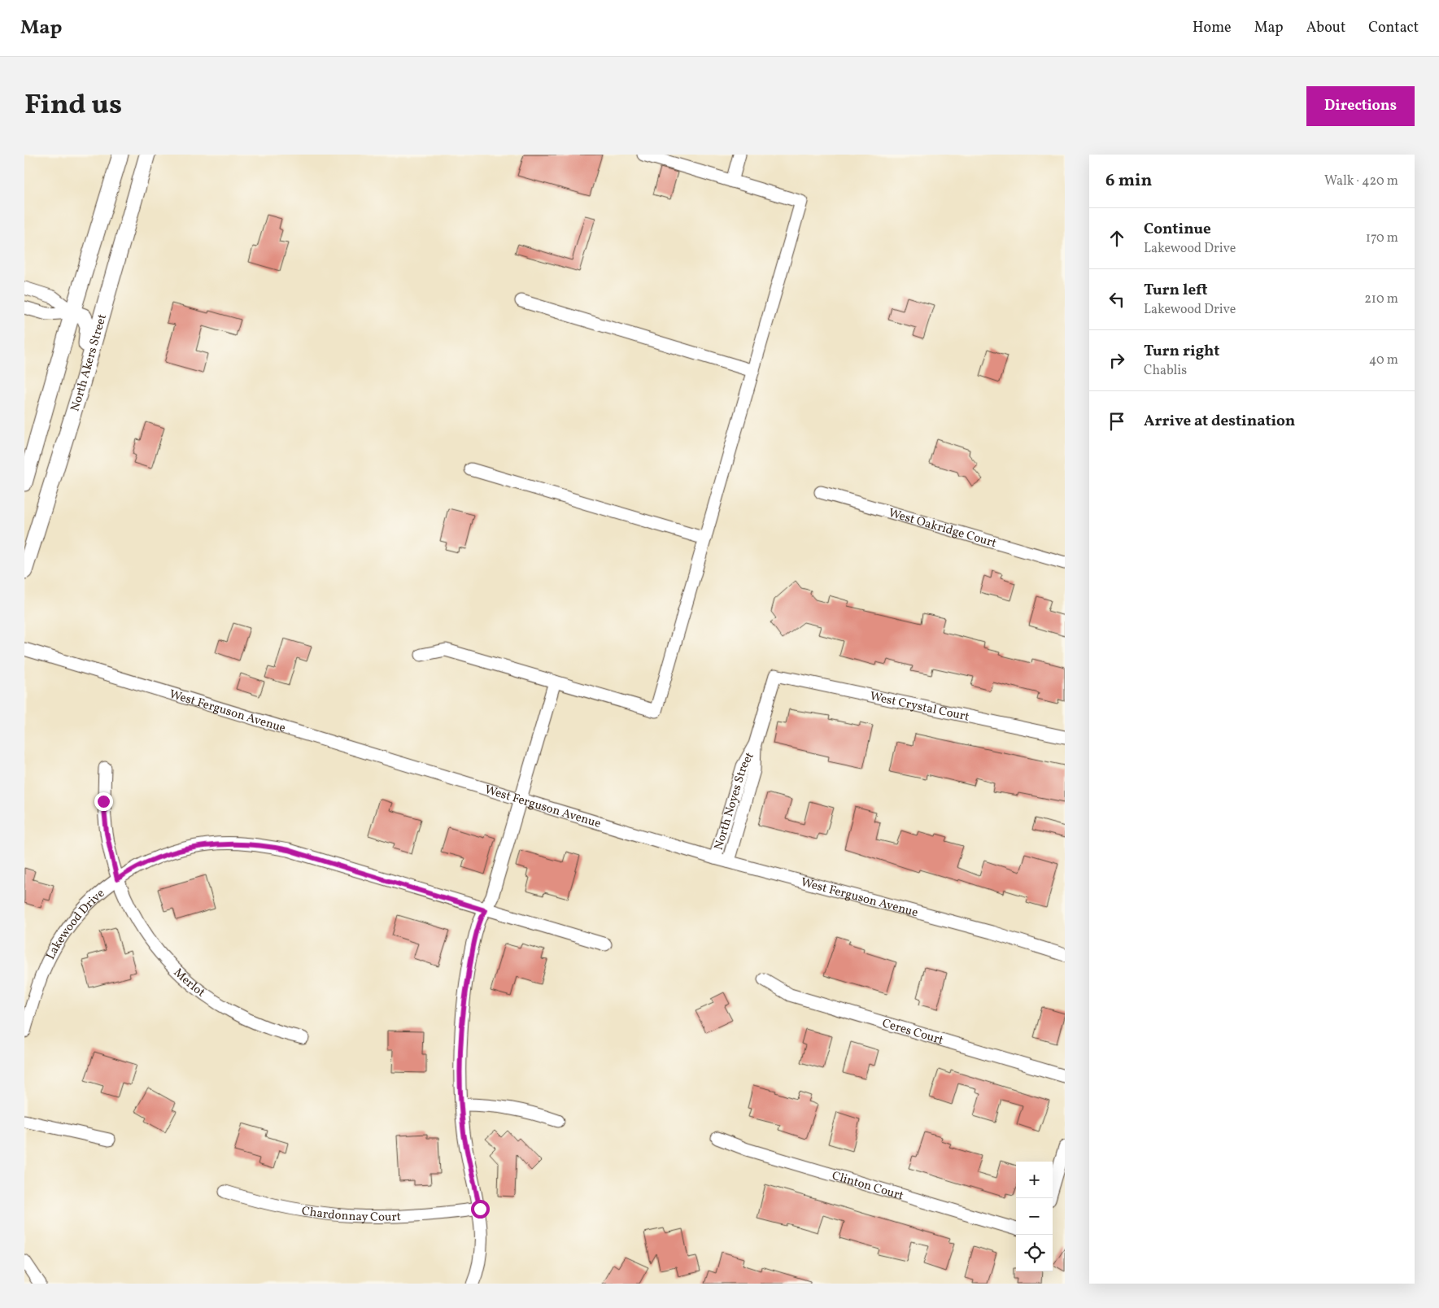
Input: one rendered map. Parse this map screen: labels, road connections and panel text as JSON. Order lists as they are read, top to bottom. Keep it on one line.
{"streets":{"main road":["North Akers Street"],"street":["West Oakridge Court","West Crystal Court","West Ferguson Avenue","North Noyes Street","Lakewood Drive","Merlot","Ceres Court","Clinton Court","Chardonnay Court"]},"crossings":[["West Crystal Court","North Noyes Street"],["West Ferguson Avenue","North Noyes Street"],["Lakewood Drive","Merlot"]],"page":{"header":"Map","nav":["Home","Map","About","Contact"],"title":"Find us","buttons":"Directions","heading":["6 min","Walk · 420 m"],"list":[["Continue","Lakewood Drive","170 m"],["Turn left","Lakewood Drive","210 m"],["Turn right","Chablis","40 m"],"Arrive at destination"],"map_buttons":["+","−"]}}
